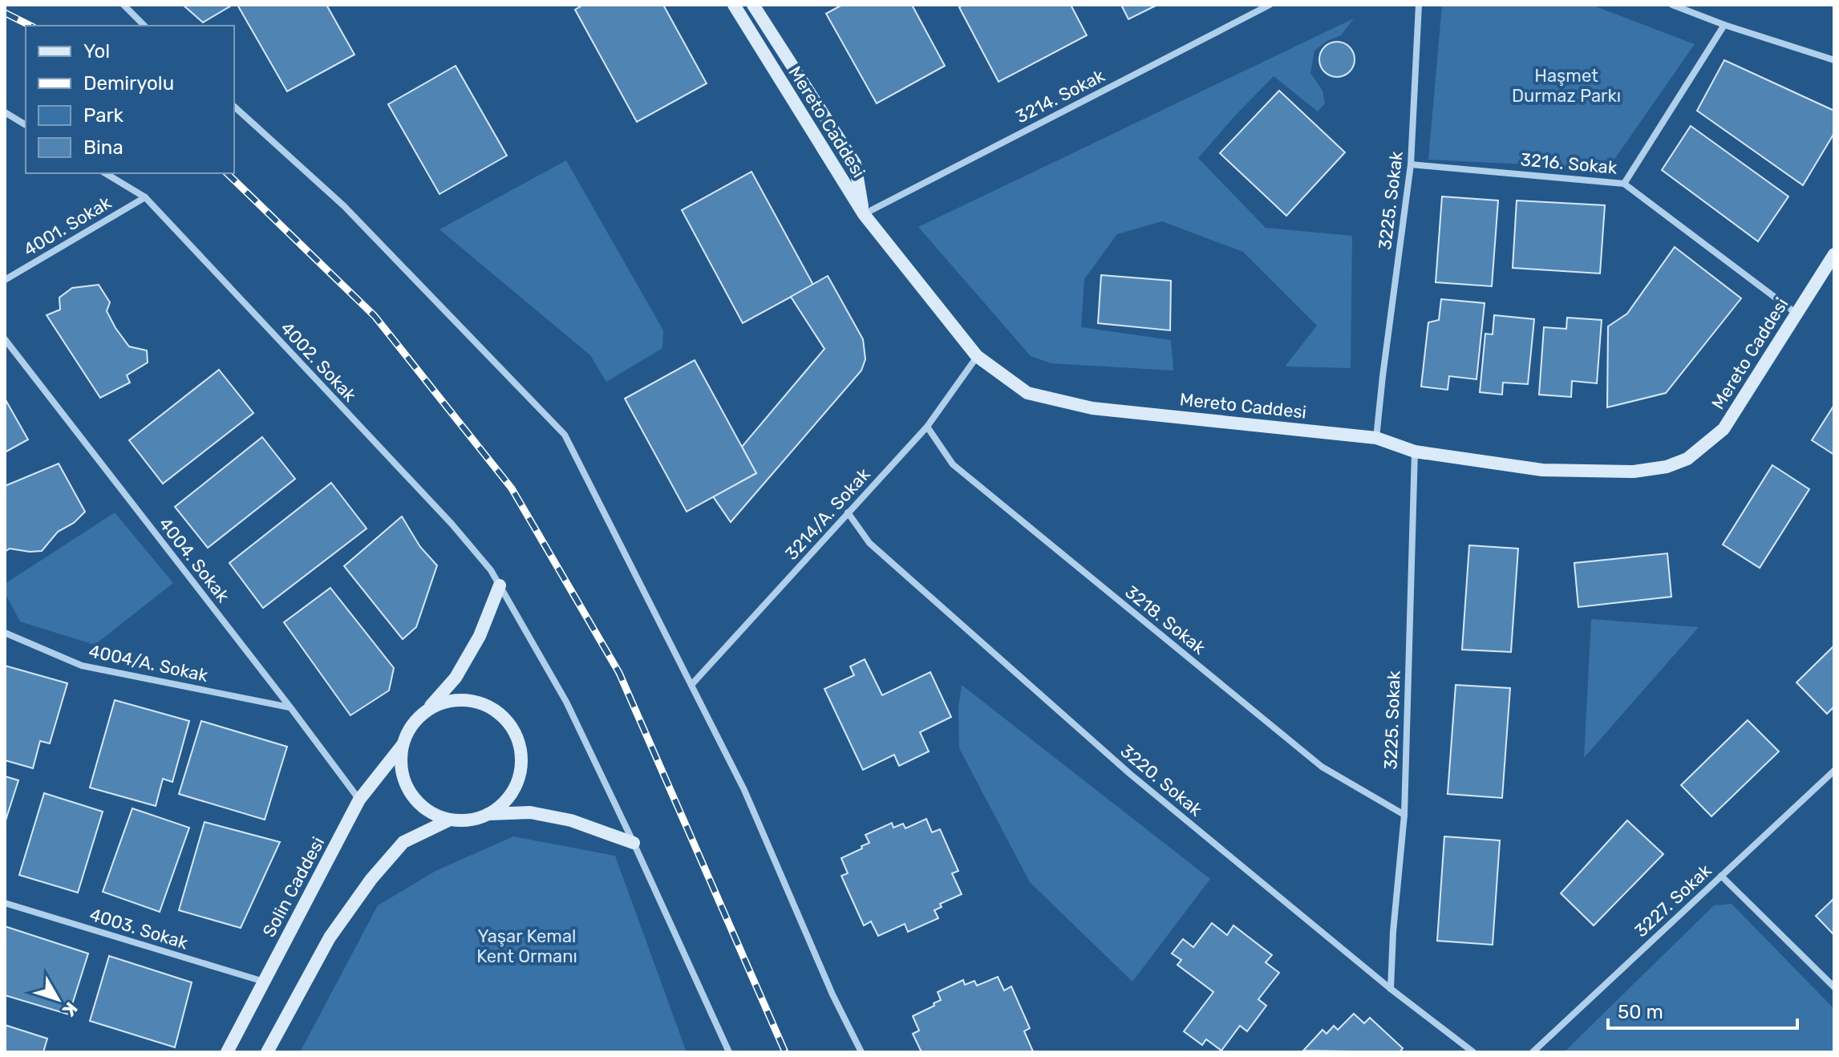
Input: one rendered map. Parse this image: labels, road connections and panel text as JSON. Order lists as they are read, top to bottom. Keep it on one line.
{"streets":{"street":["3214. Sokak","Mereto Caddesi","3216. Sokak","3225. Sokak","4001. Sokak","4002. Sokak","3214/A. Sokak","4004. Sokak","3218. Sokak","4004/A. Sokak","3220. Sokak","Solin Caddesi","3227. Sokak","4003. Sokak"]},"crossings":[["3214. Sokak","Mereto Caddesi"],["Mereto Caddesi","3216. Sokak"],["Mereto Caddesi","3225. Sokak"],["Mereto Caddesi","3214/A. Sokak"],["3216. Sokak","3225. Sokak"],["3225. Sokak","3218. Sokak"],["3225. Sokak","3220. Sokak"],["4001. Sokak","4002. Sokak"],["3214/A. Sokak","3218. Sokak"],["3214/A. Sokak","3220. Sokak"],["4004. Sokak","4004/A. Sokak"],["4004. Sokak","Solin Caddesi"],["Solin Caddesi","4003. Sokak"]],"parks":["Haşmet Durmaz Parkı","Yaşar Kemal Kent Ormanı"],"legend":["Yol","Demiryolu","Park","Bina"],"scale_bar":"50 m","north":"bottom right"}
